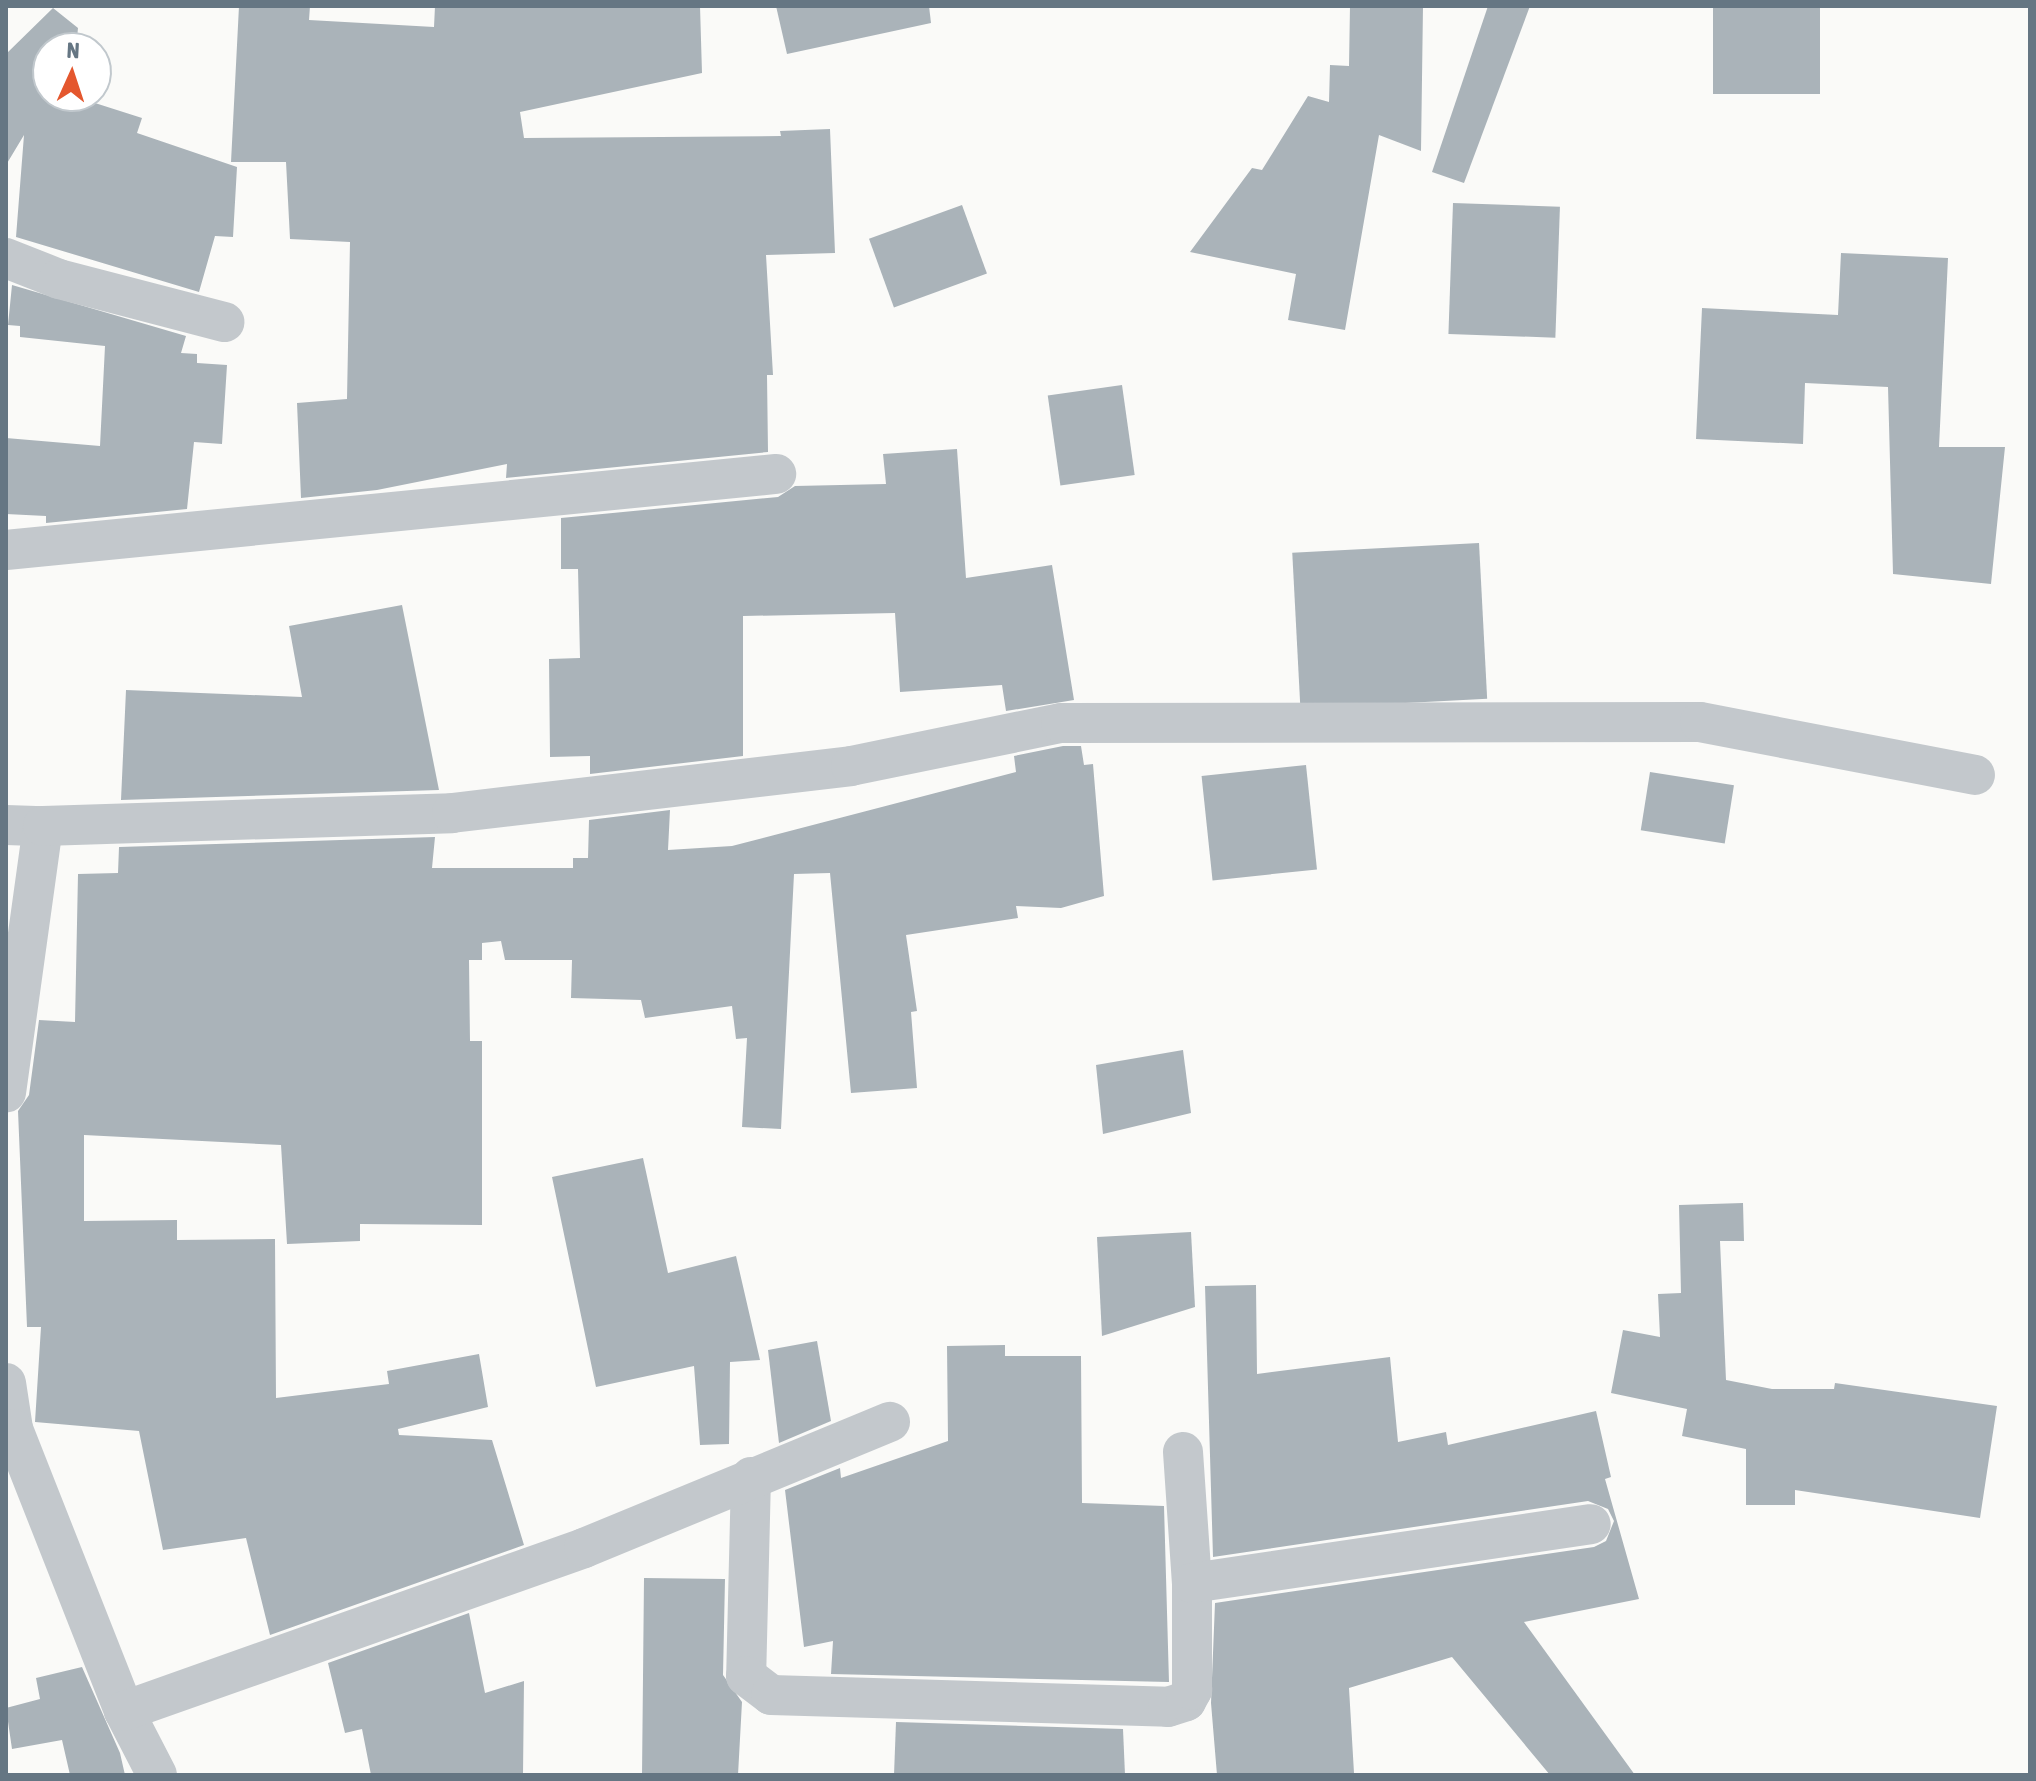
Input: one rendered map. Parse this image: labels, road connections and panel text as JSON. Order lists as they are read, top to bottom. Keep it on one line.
{"north":"top"}
